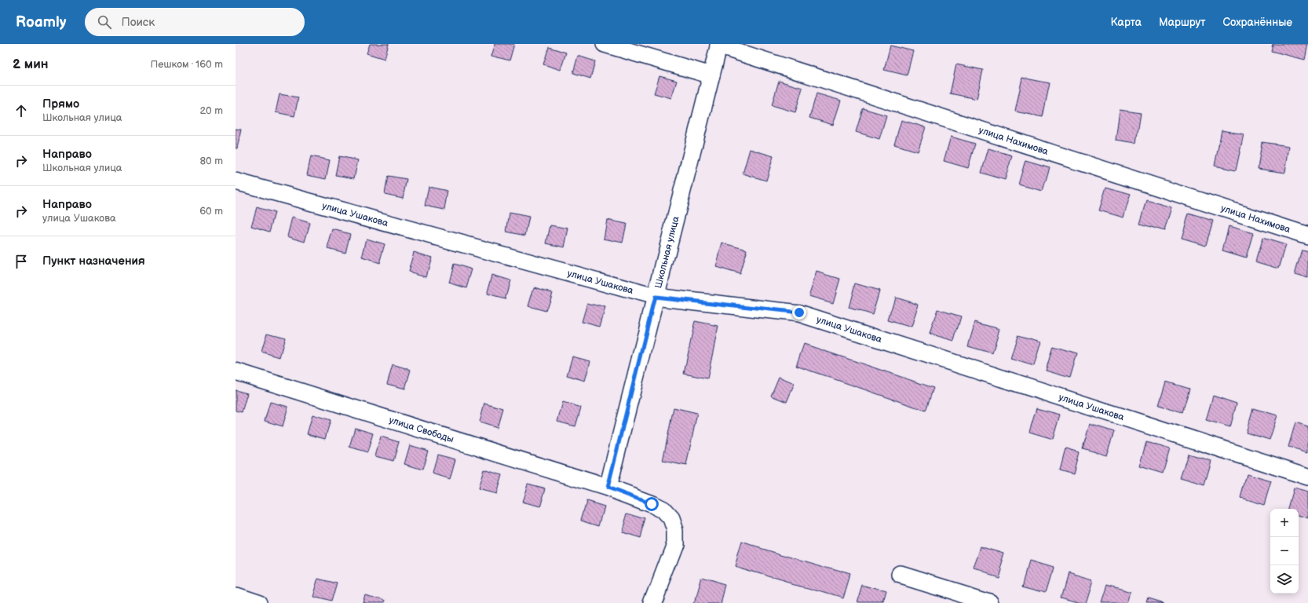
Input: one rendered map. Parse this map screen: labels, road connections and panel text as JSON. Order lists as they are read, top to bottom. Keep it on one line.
{"streets":{"street":["улица Нахимова","улица Ушакова","Школьная улица","улица Свободы"]},"crossings":[["улица Нахимова","Школьная улица"],["улица Ушакова","Школьная улица"],["Школьная улица","улица Свободы"]],"page":{"header":"Roamly","search":"Поиск","nav":["Карта","Маршрут","Сохранённые"],"heading":["2 мин","Пешком · 160 m"],"list":[["Прямо","Школьная улица","20 m"],["Направо","Школьная улица","80 m"],["Направо","улица Ушакова","60 m"],"Пункт назначения"],"map_buttons":["+","−"]}}
